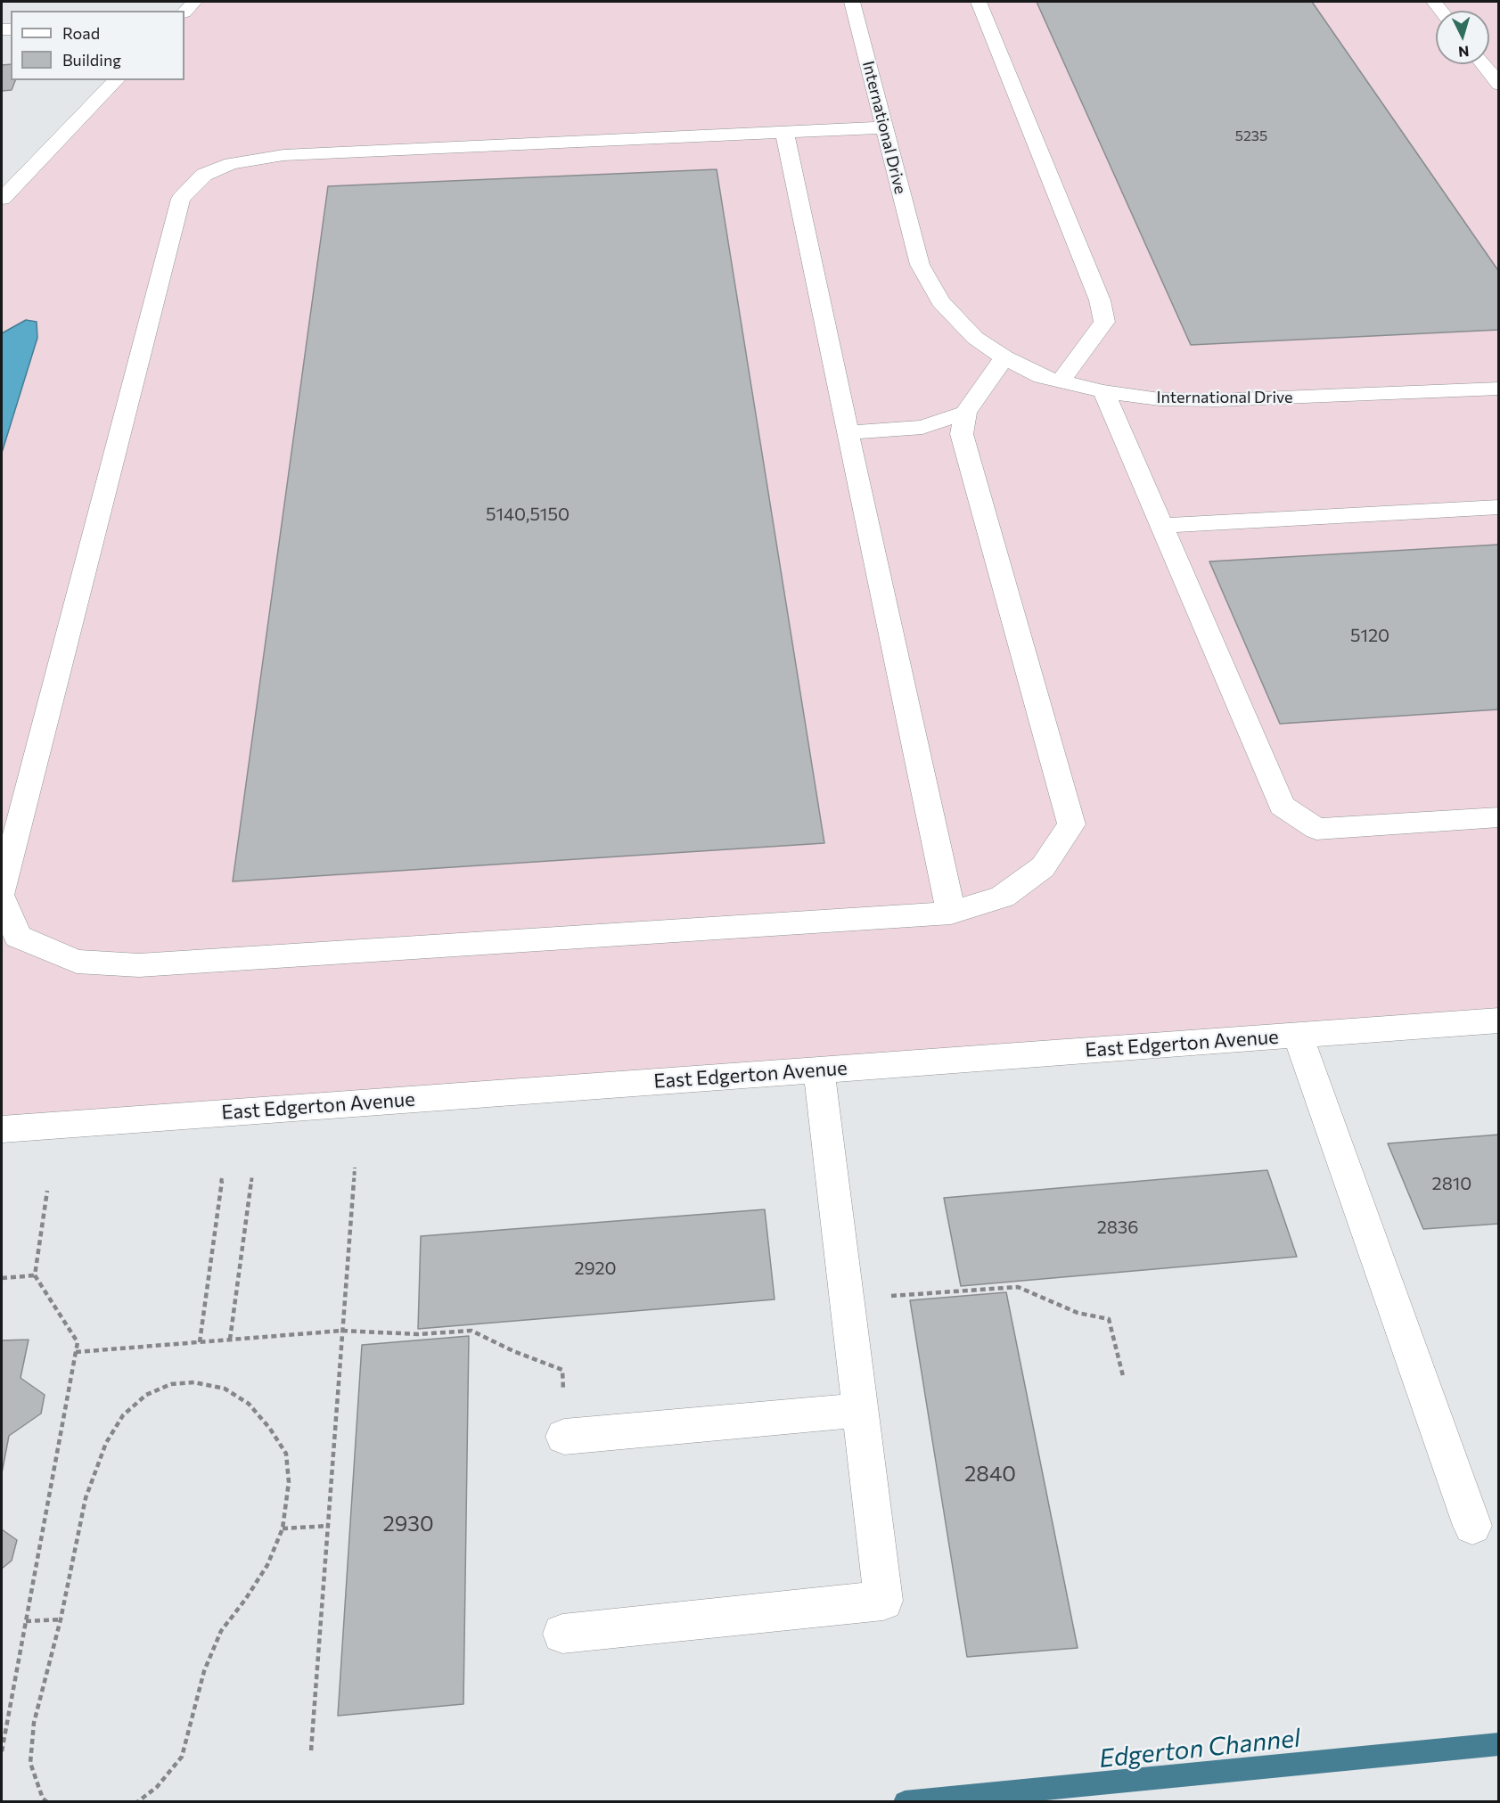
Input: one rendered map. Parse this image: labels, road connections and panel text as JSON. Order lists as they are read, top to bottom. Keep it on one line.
{"streets":{"street":["International Drive","East Edgerton Avenue"]},"water":["Edgerton Channel"],"house_numbers":["5235","5140,5150","5120","2810","2836","2920","2840","2930"],"legend":["Road","Building"],"north":"bottom"}
